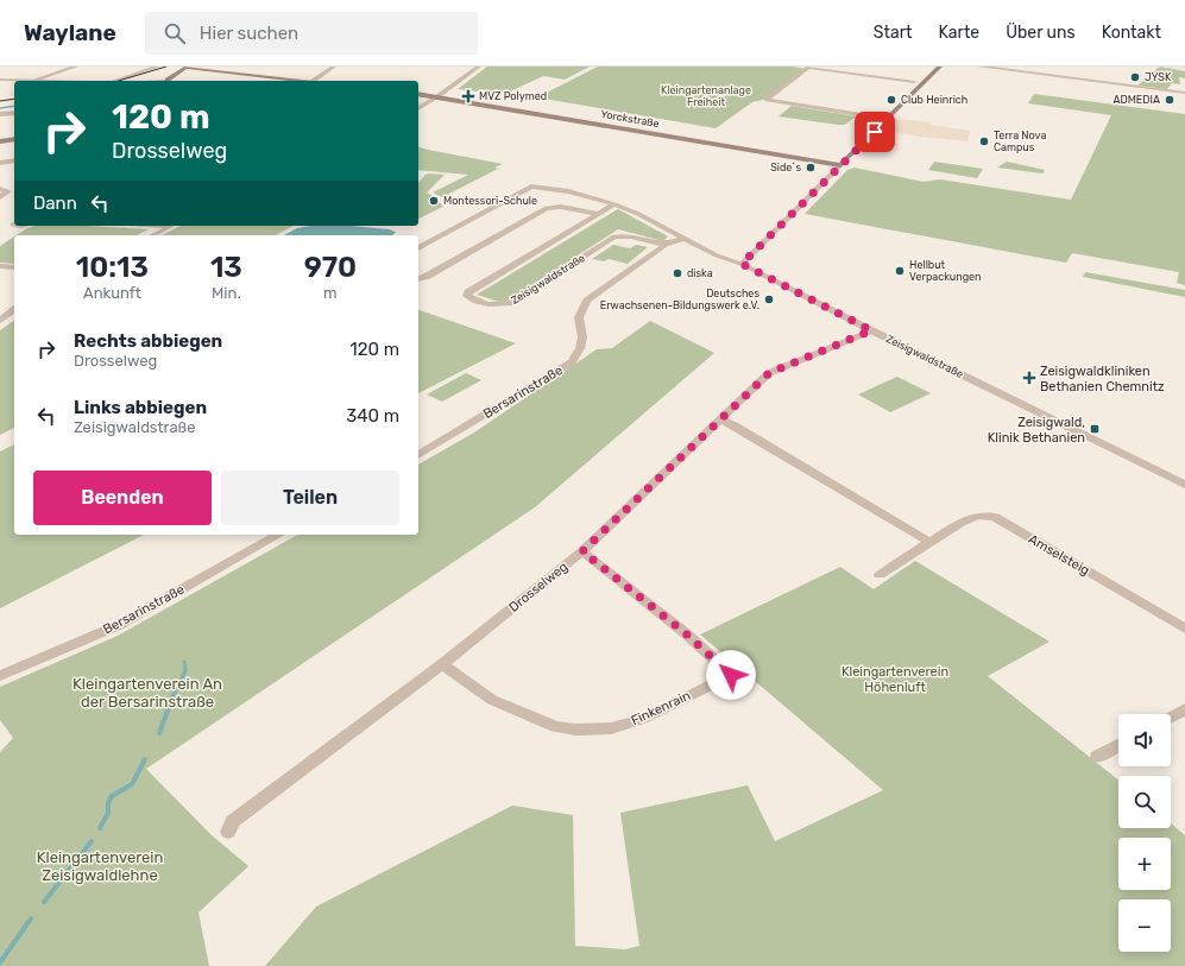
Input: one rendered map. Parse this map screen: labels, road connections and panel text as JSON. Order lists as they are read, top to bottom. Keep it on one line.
{"streets":{"main road":["Yorckstraße"],"street":["Zeisigwaldstraße","Bersarinstraße","Amselsteig","Drosselweg","Finkenrain"]},"crossings":[["Zeisigwaldstraße","Bersarinstraße"],["Zeisigwaldstraße","Drosselweg"],["Drosselweg","Finkenrain"]],"parks":["Kleingartenanlage Freiheit","Kleingartenverein Höhenluft","Kleingartenverein An der Bersarinstraße","Kleingartenverein Zeisigwaldlehne"],"places":{"other":["JYSK","Club Heinrich","ADMEDIA","Terra Nova Campus","Side´s","Montessori-Schule","Hellbut Verpackungen","diska","Deutsches Erwachsenen-Bildungswerk e.V."],"health":["MVZ Polymed","Zeisigwaldkliniken Bethanien Chemnitz"],"transit":["Zeisigwald, Klinik Bethanien"]},"page":{"header":"Waylane","search":"Hier suchen","nav":["Start","Karte","Über uns","Kontakt"],"turn":["120 m","Drosselweg"],"then":"Dann","eta":["10:13","Ankunft","13","Min.","970","m"],"list":[{"name":"Rechts abbiegen","note":"Drosselweg","value":"120 m"},{"name":"Links abbiegen","note":"Zeisigwaldstraße","value":"340 m"}],"buttons":["Beenden","Teilen"],"map_buttons":["+","−"]}}
